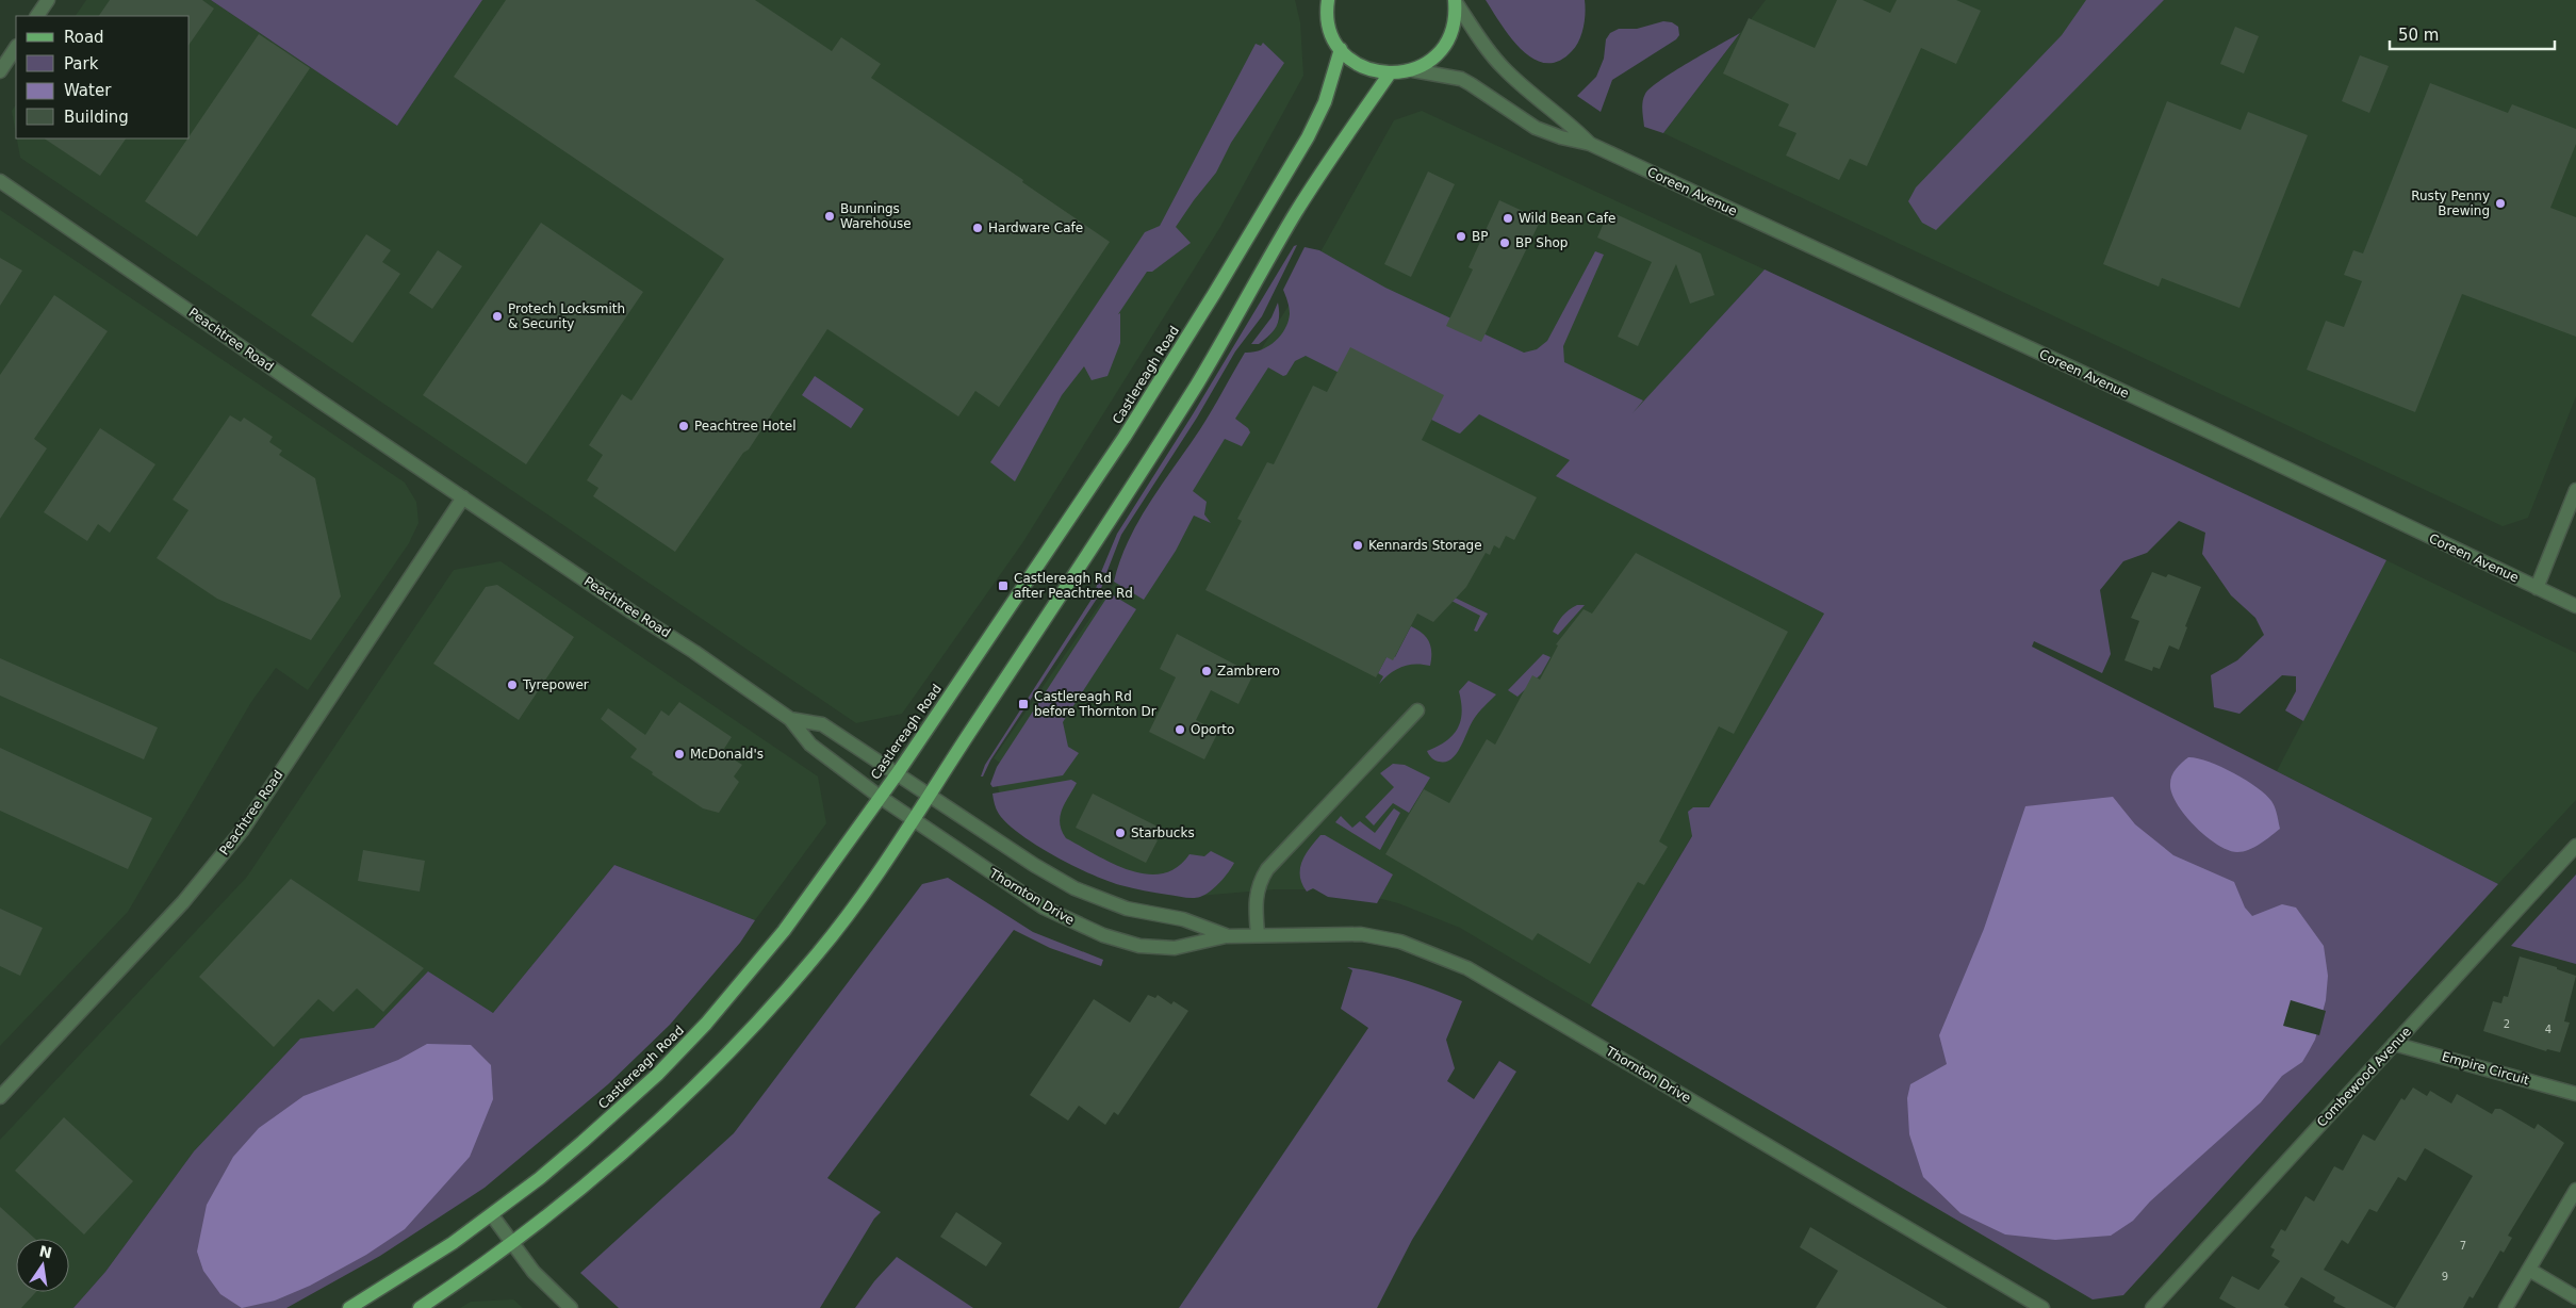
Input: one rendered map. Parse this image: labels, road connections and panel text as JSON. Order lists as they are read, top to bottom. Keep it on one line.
{"streets":{"main road":["Castlereagh Road"],"street":["Coreen Avenue","Peachtree Road","Thornton Drive","Empire Circuit","Combewood Avenue"]},"crossings":[["Peachtree Road","Castlereagh Road"],["Peachtree Road","Thornton Drive"],["Empire Circuit","Combewood Avenue"]],"places":{"other":["Rusty Penny Brewing","Bunnings Warehouse","Wild Bean Cafe","Hardware Cafe","BP","BP Shop","Protech Locksmith & Security","Peachtree Hotel","Kennards Storage","Zambrero","Tyrepower","Oporto","McDonald's","Starbucks"],"transit":["Castlereagh Rd after Peachtree Rd","Castlereagh Rd before Thornton Dr"]},"house_numbers":["2","4","7","9"],"legend":["Road","Park","Water","Building"],"scale_bar":"50 m","north":"top"}
